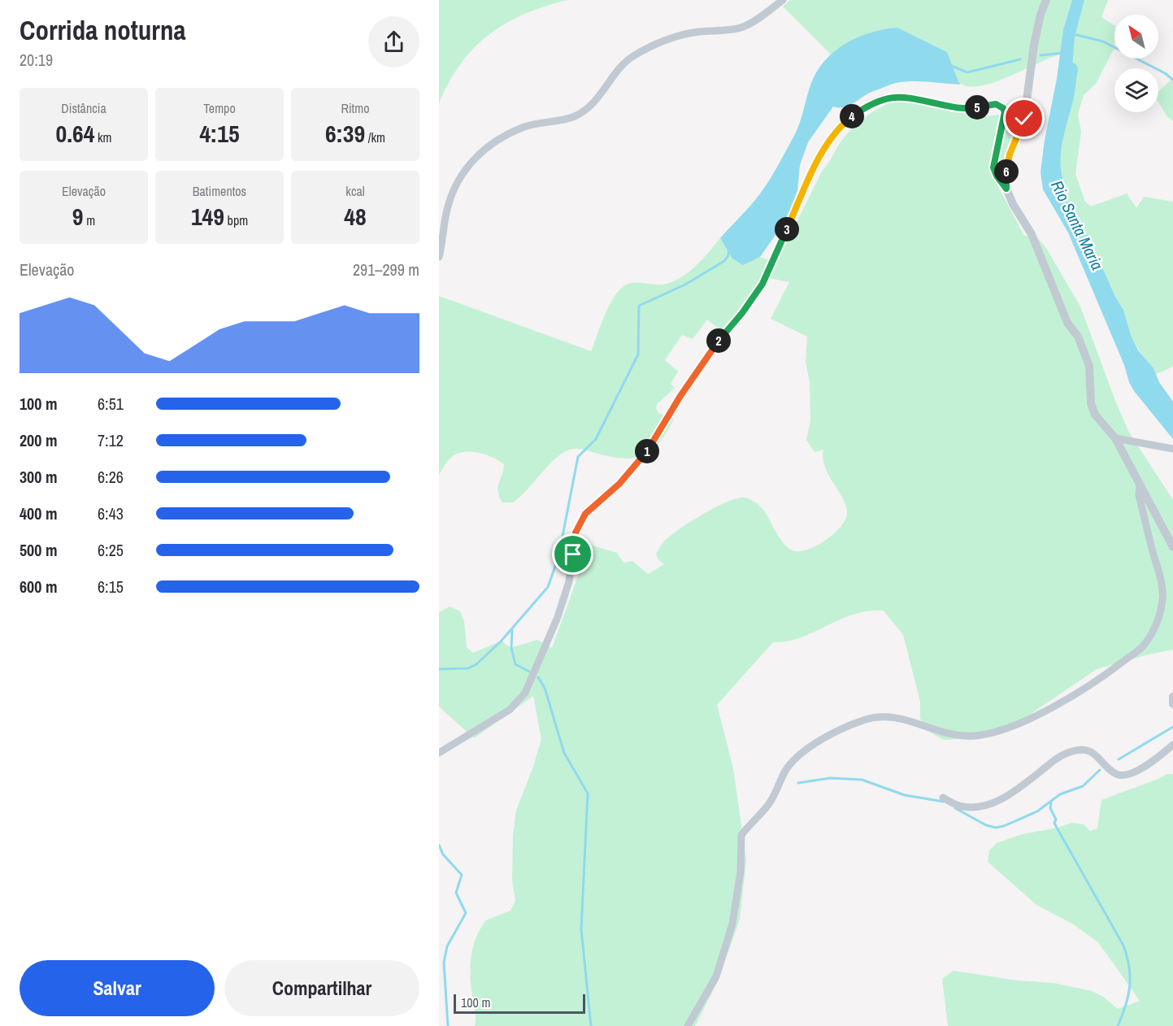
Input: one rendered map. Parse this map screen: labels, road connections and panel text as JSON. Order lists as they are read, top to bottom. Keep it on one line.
{"water":["Rio Santa Maria"],"scale_bar":"100 m","north":"top left","page":{"heading":["Corrida noturna","20:19"],"stats":[["Distância","0.64 km"],["Tempo","4:15"],["Ritmo","6:39 /km"],["Elevação","9 m"],["Batimentos","149 bpm"],["kcal","48"]],"pins":["5","4","6","3","2","1"],"chart":["Elevação","291–299 m"],"list":[{"name":"100 m","note":"6:51"},{"name":"200 m","note":"7:12"},{"name":"300 m","note":"6:26"},{"name":"400 m","note":"6:43"},{"name":"500 m","note":"6:25"},{"name":"600 m","note":"6:15"}],"buttons":["Salvar","Compartilhar"],"scale":"100 m"}}
